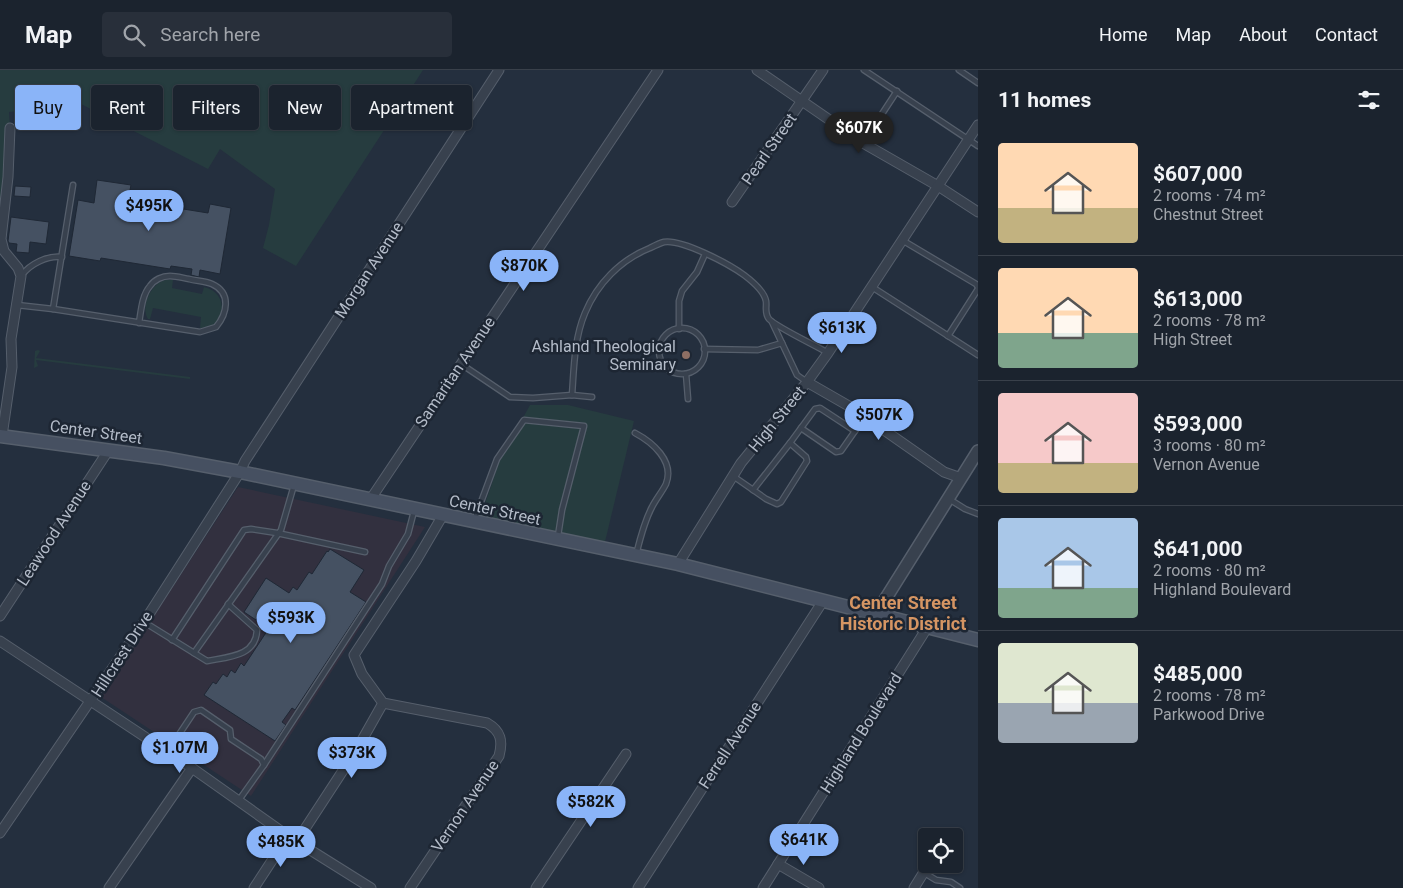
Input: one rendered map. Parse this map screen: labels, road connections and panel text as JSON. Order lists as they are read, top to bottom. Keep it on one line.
{"streets":{"main road":["Center Street"],"street":["Pearl Street","Morgan Avenue","Samaritan Avenue","High Street","Leawood Avenue","Hillcrest Drive","Highland Boulevard","Ferrell Avenue","Vernon Avenue"]},"crossings":[["Morgan Avenue","Center Street"],["Morgan Avenue","Hillcrest Drive"],["Samaritan Avenue","Center Street"],["High Street","Center Street"],["Center Street","Leawood Avenue"],["Center Street","Hillcrest Drive"],["Center Street","Highland Boulevard"],["Center Street","Ferrell Avenue"]],"districts":["Center Street Historic District"],"places":["Ashland Theological Seminary"],"page":{"header":"Map","search":"Search here","nav":["Home","Map","About","Contact"],"heading":"11 homes","chip":["Buy","Rent","Filters","New","Apartment"],"price":["$607K","$495K","$870K","$613K","$507K","$593K","$1.07M","$373K","$582K","$641K","$485K"],"list":[{"name":"$607,000","note":"2 rooms · 74 m² · Chestnut Street"},{"name":"$613,000","note":"2 rooms · 78 m² · High Street"},{"name":"$593,000","note":"3 rooms · 80 m² · Vernon Avenue"},{"name":"$641,000","note":"2 rooms · 80 m² · Highland Boulevard"},{"name":"$485,000","note":"2 rooms · 78 m² · Parkwood Drive"}]}}
